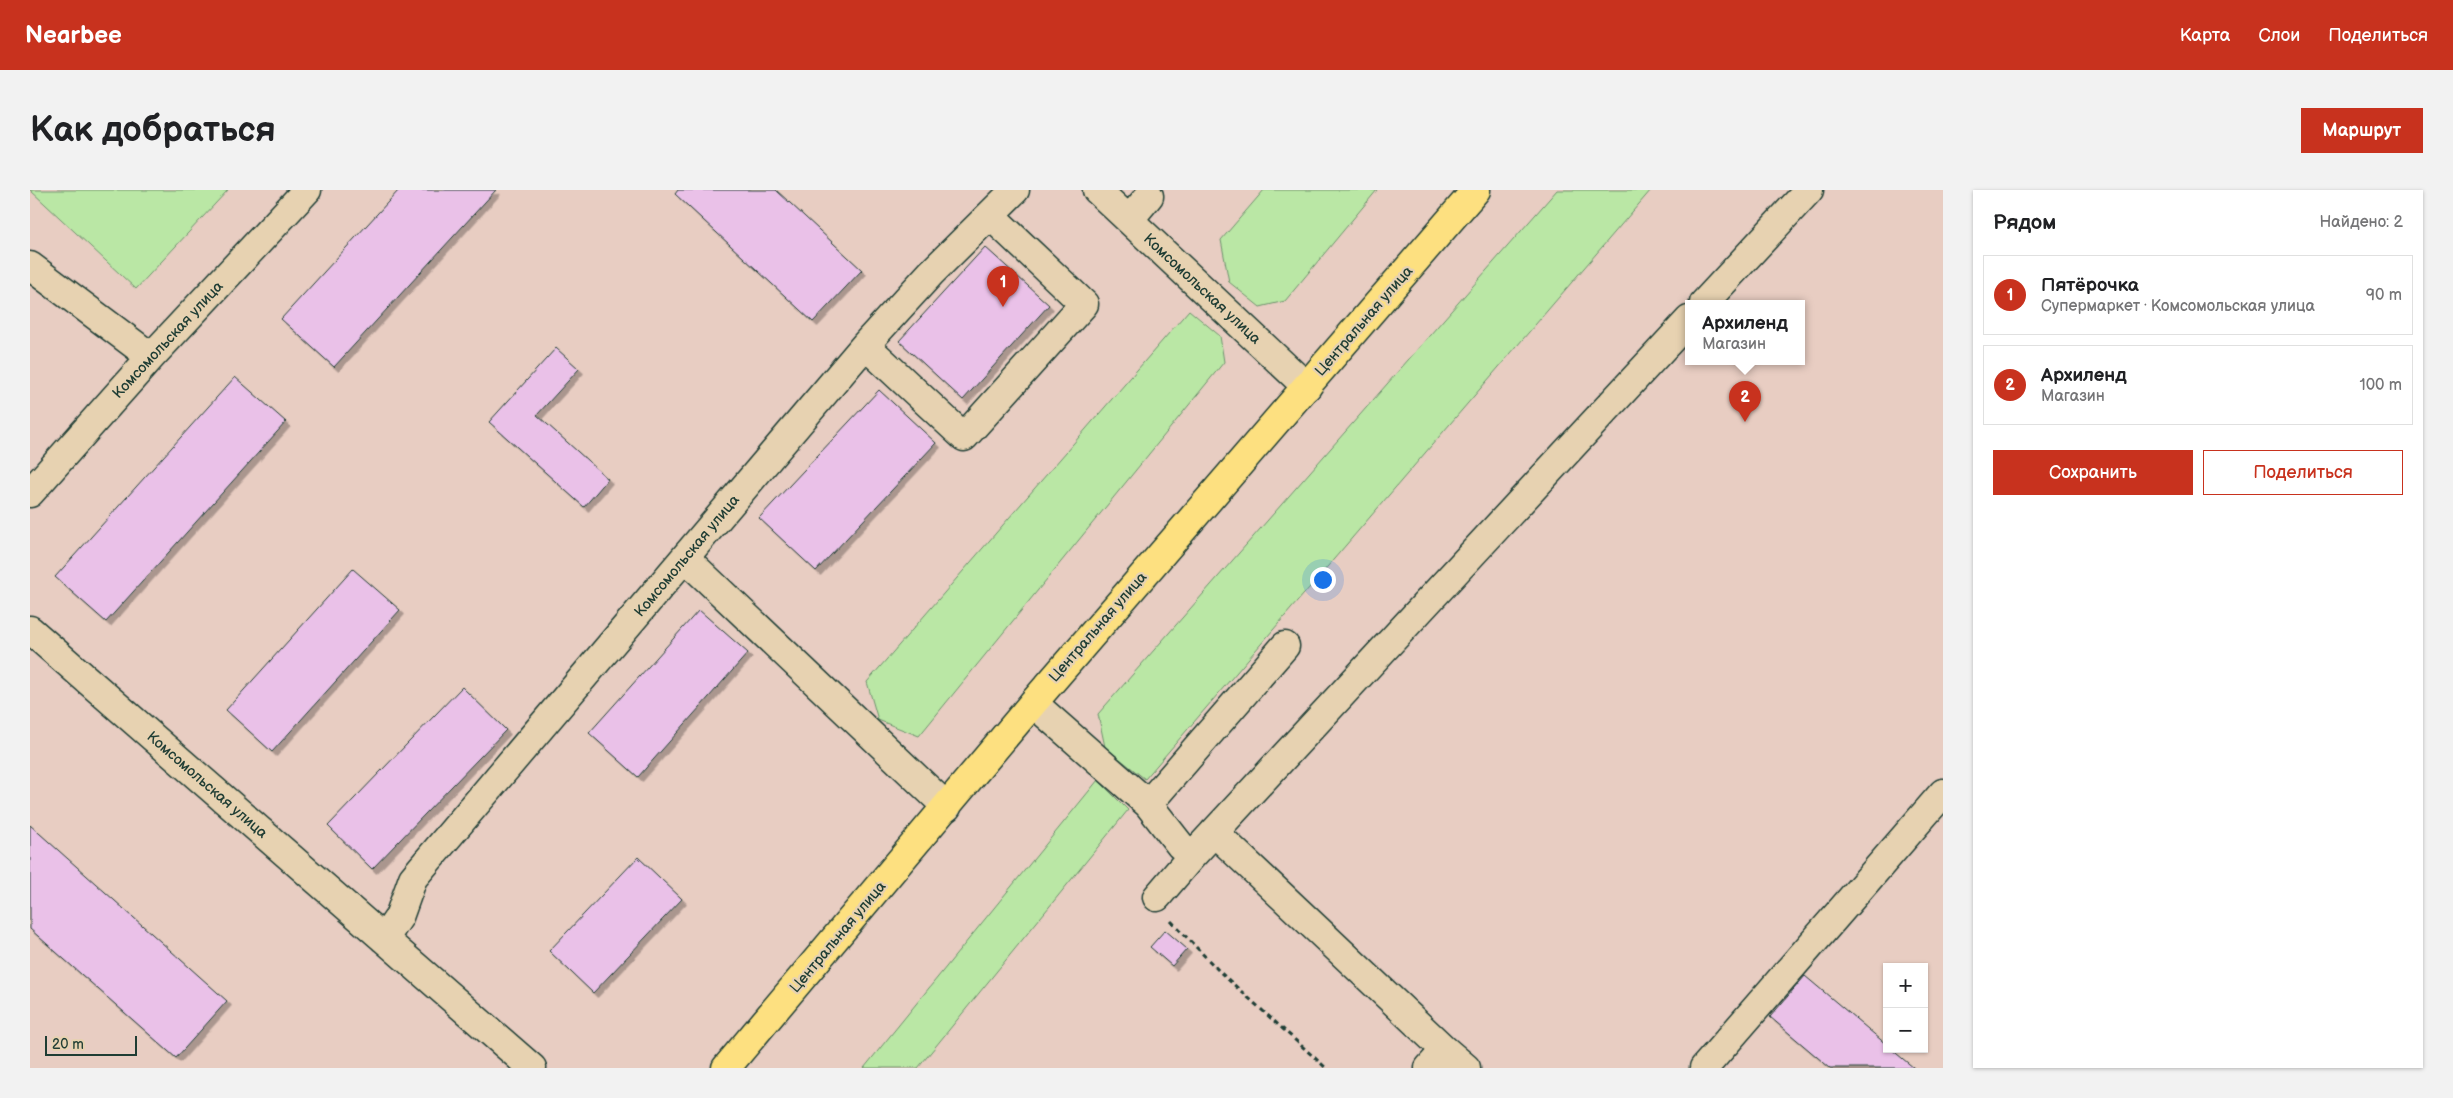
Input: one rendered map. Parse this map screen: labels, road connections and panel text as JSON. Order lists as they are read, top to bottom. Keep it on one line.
{"streets":{"main road":["Центральная улица"],"street":["Комсомольская улица"]},"crossings":[["Комсомольская улица","Центральная улица"]],"scale_bar":"20 m","page":{"header":"Nearbee","nav":["Карта","Слои","Поделиться"],"buttons":["Маршрут",["Сохранить","Поделиться"]],"title":"Как добраться","heading":["Рядом","Найдено: 2"],"list":[{"mark":"1","name":"Пятёрочка","note":"Супермаркет · Комсомольская улица","value":"90 m"},{"mark":"2","name":"Архиленд","note":"Магазин","value":"100 m"}],"pins":["1","2"],"popup":["Архиленд","Магазин"],"map_buttons":["+","−"],"scale":"20 m"}}
